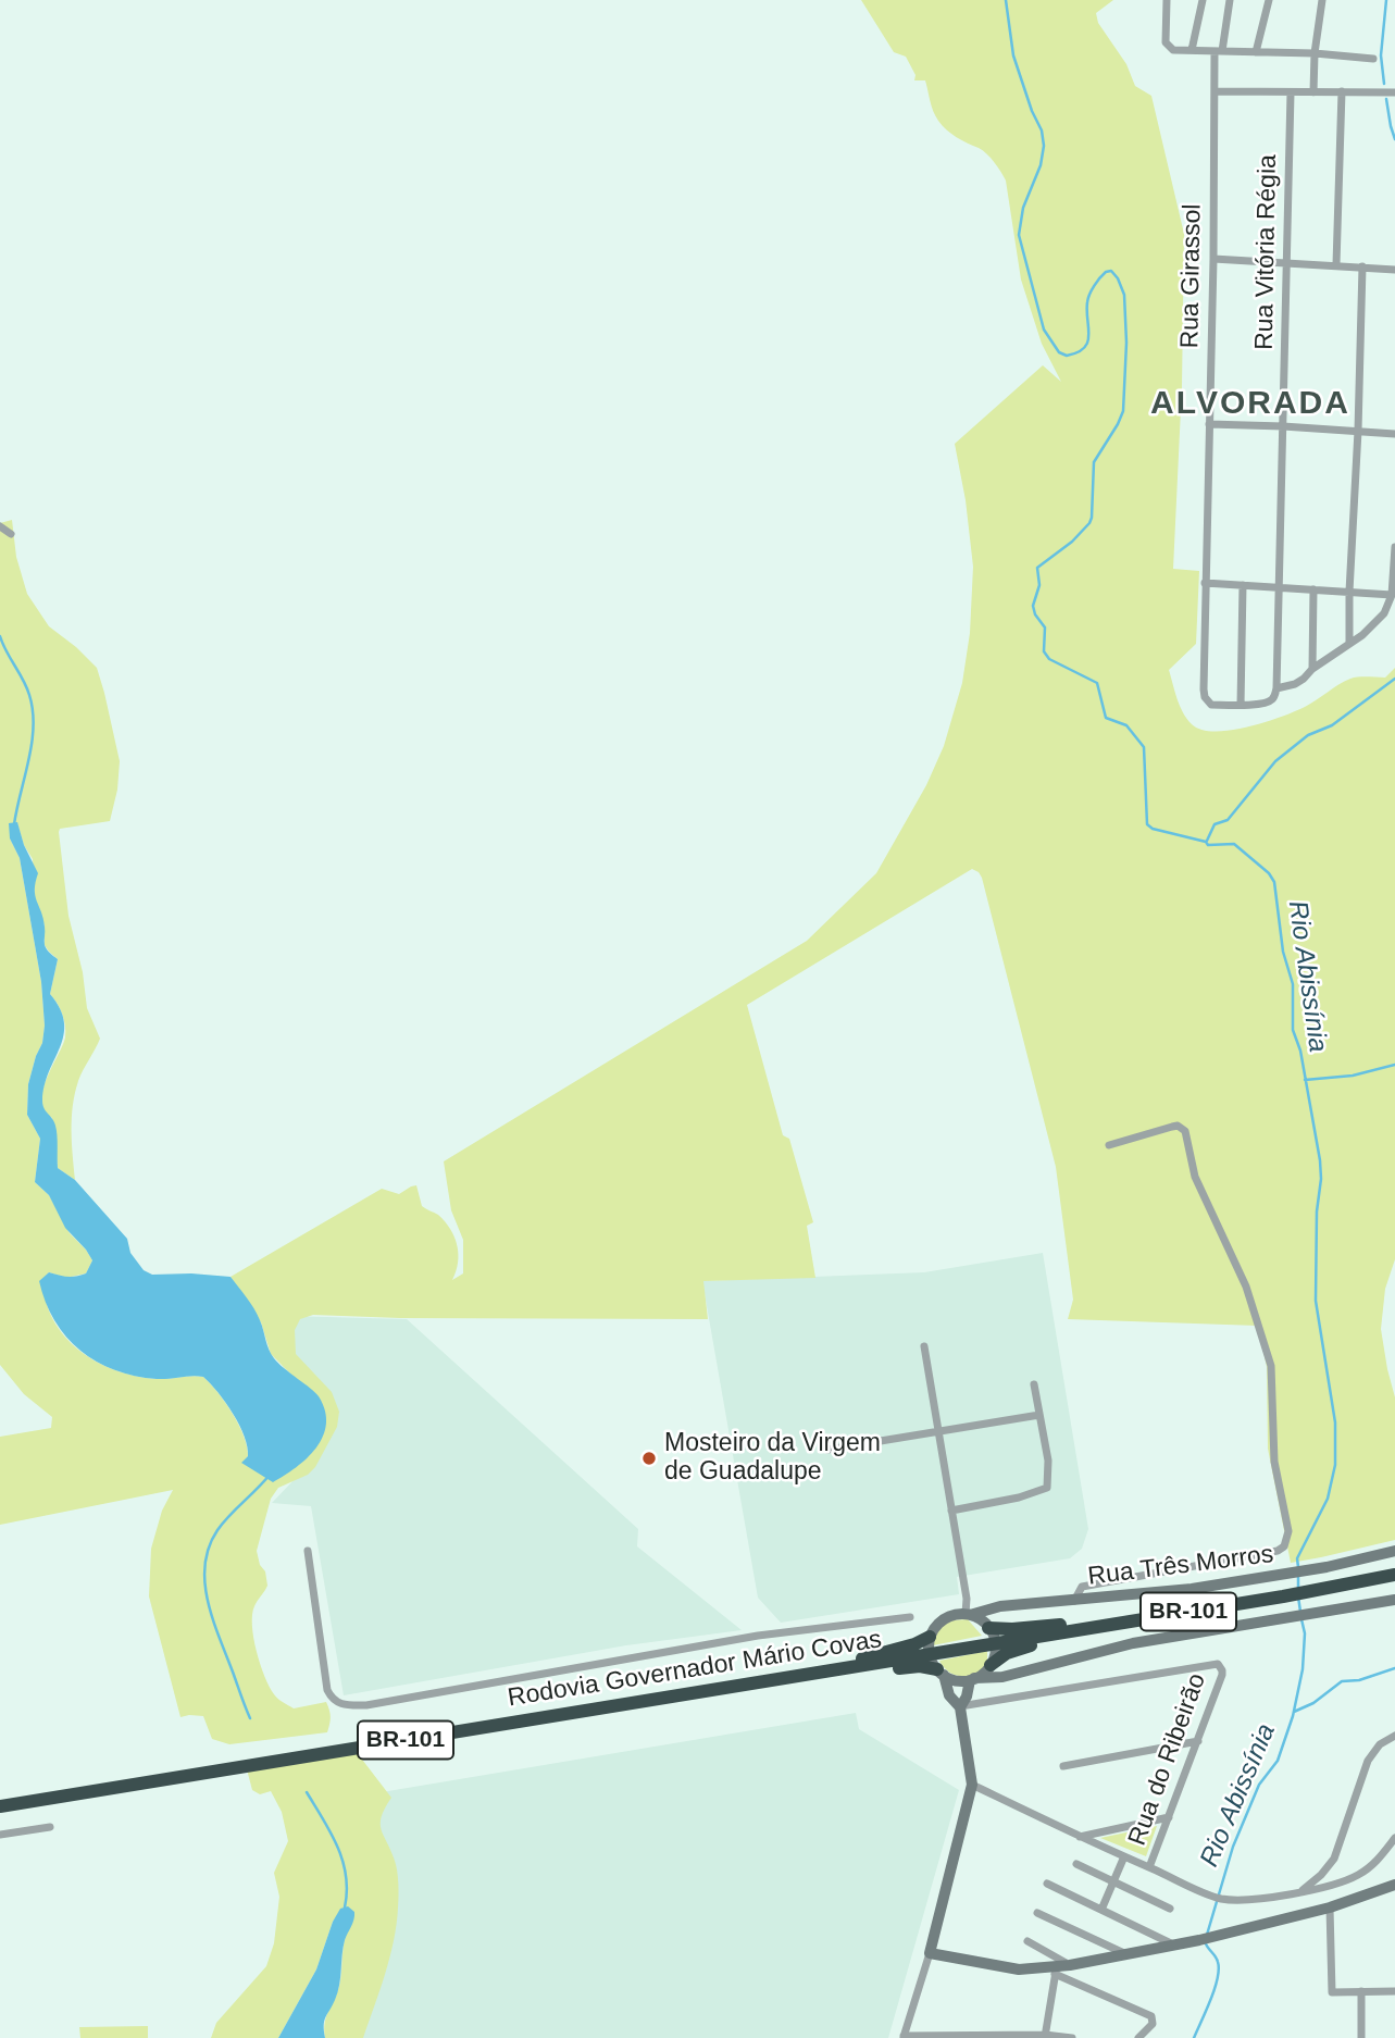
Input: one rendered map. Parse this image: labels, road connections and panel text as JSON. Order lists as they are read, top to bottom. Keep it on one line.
{"streets":{"highway":["BR-101","Rodovia Governador Mário Covas"],"main road":["Rua Três Morros"],"street":["Rua Vitória Régia","Rua Girassol","Rua do Ribeirão"]},"districts":["ALVORADA"],"water":["Rio Abissínia"],"places":["Mosteiro da Virgem de Guadalupe"]}
